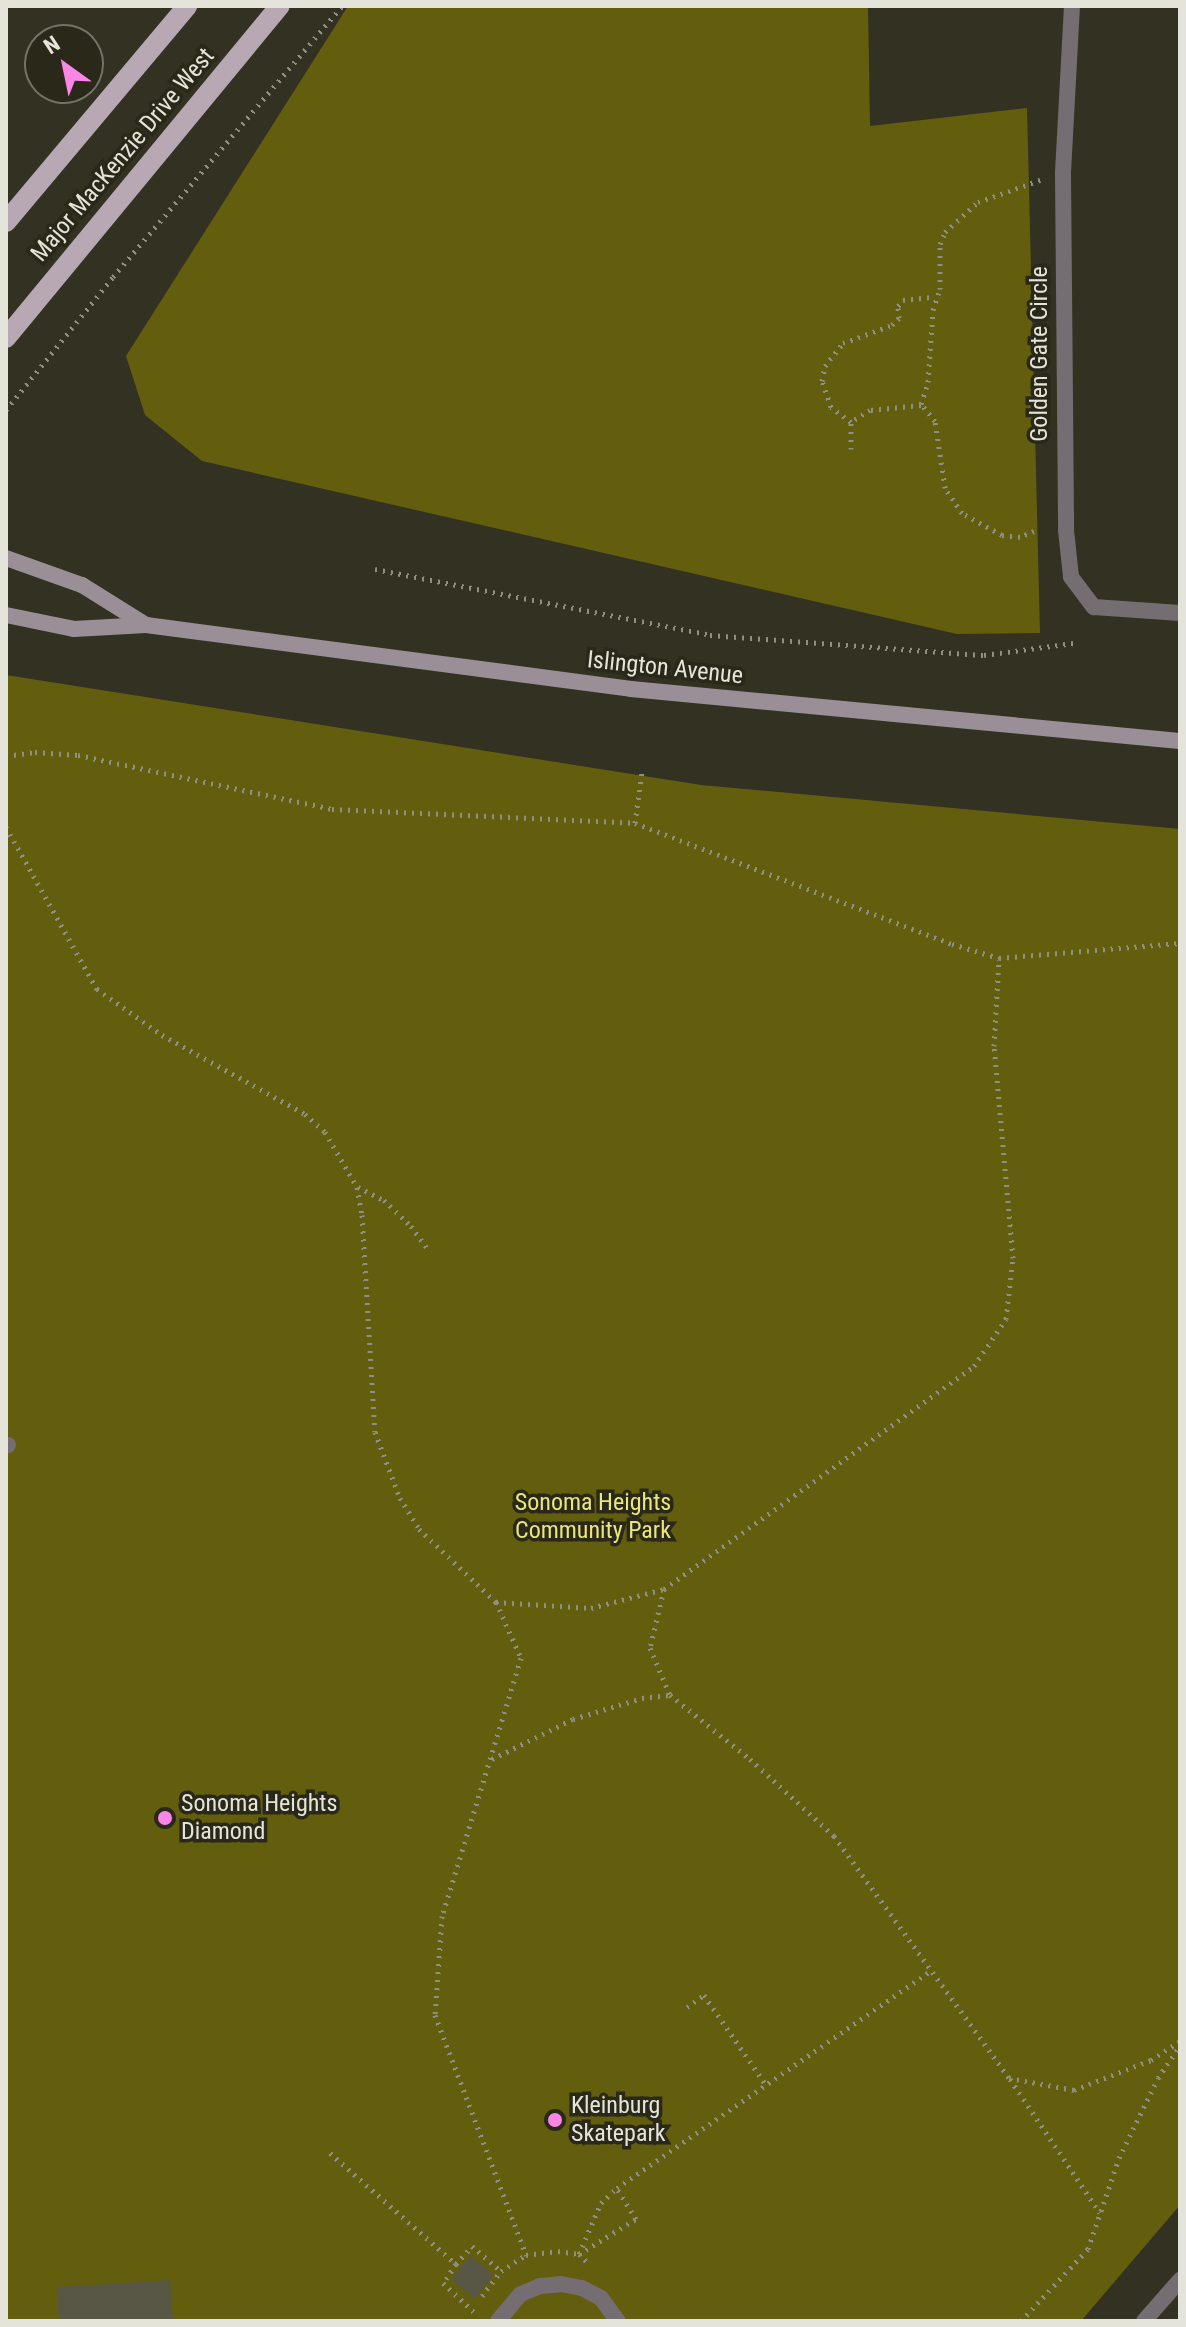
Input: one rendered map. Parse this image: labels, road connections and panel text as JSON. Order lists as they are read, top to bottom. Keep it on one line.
{"streets":{"main road":["Major MacKenzie Drive West","Islington Avenue"],"street":["Golden Gate Circle"]},"parks":["Sonoma Heights Community Park"],"places":["Sonoma Heights Diamond","Kleinburg Skatepark"],"north":"top left"}
